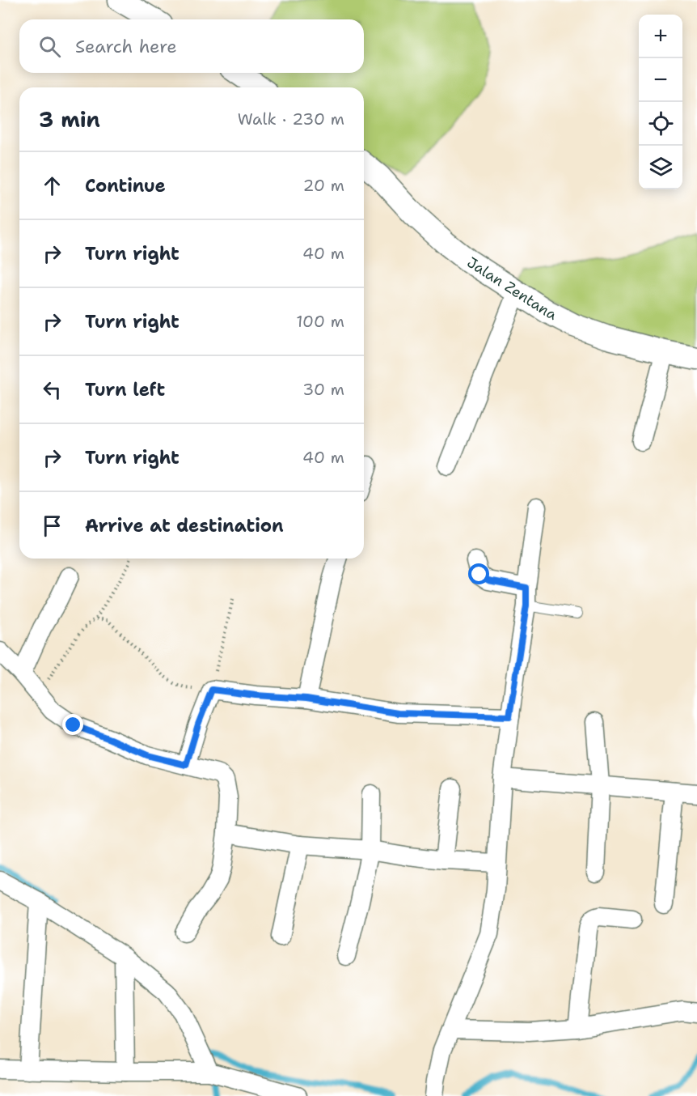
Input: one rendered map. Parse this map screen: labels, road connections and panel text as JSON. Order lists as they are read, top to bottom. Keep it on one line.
{"streets":{"street":["Jalan Zentana"]},"page":{"map_buttons":["+","−"],"search":"Search here","heading":["3 min","Walk · 230 m"],"list":[["Continue","20 m"],["Turn right","40 m"],["Turn right","100 m"],["Turn left","30 m"],["Turn right","40 m"],"Arrive at destination"]}}
